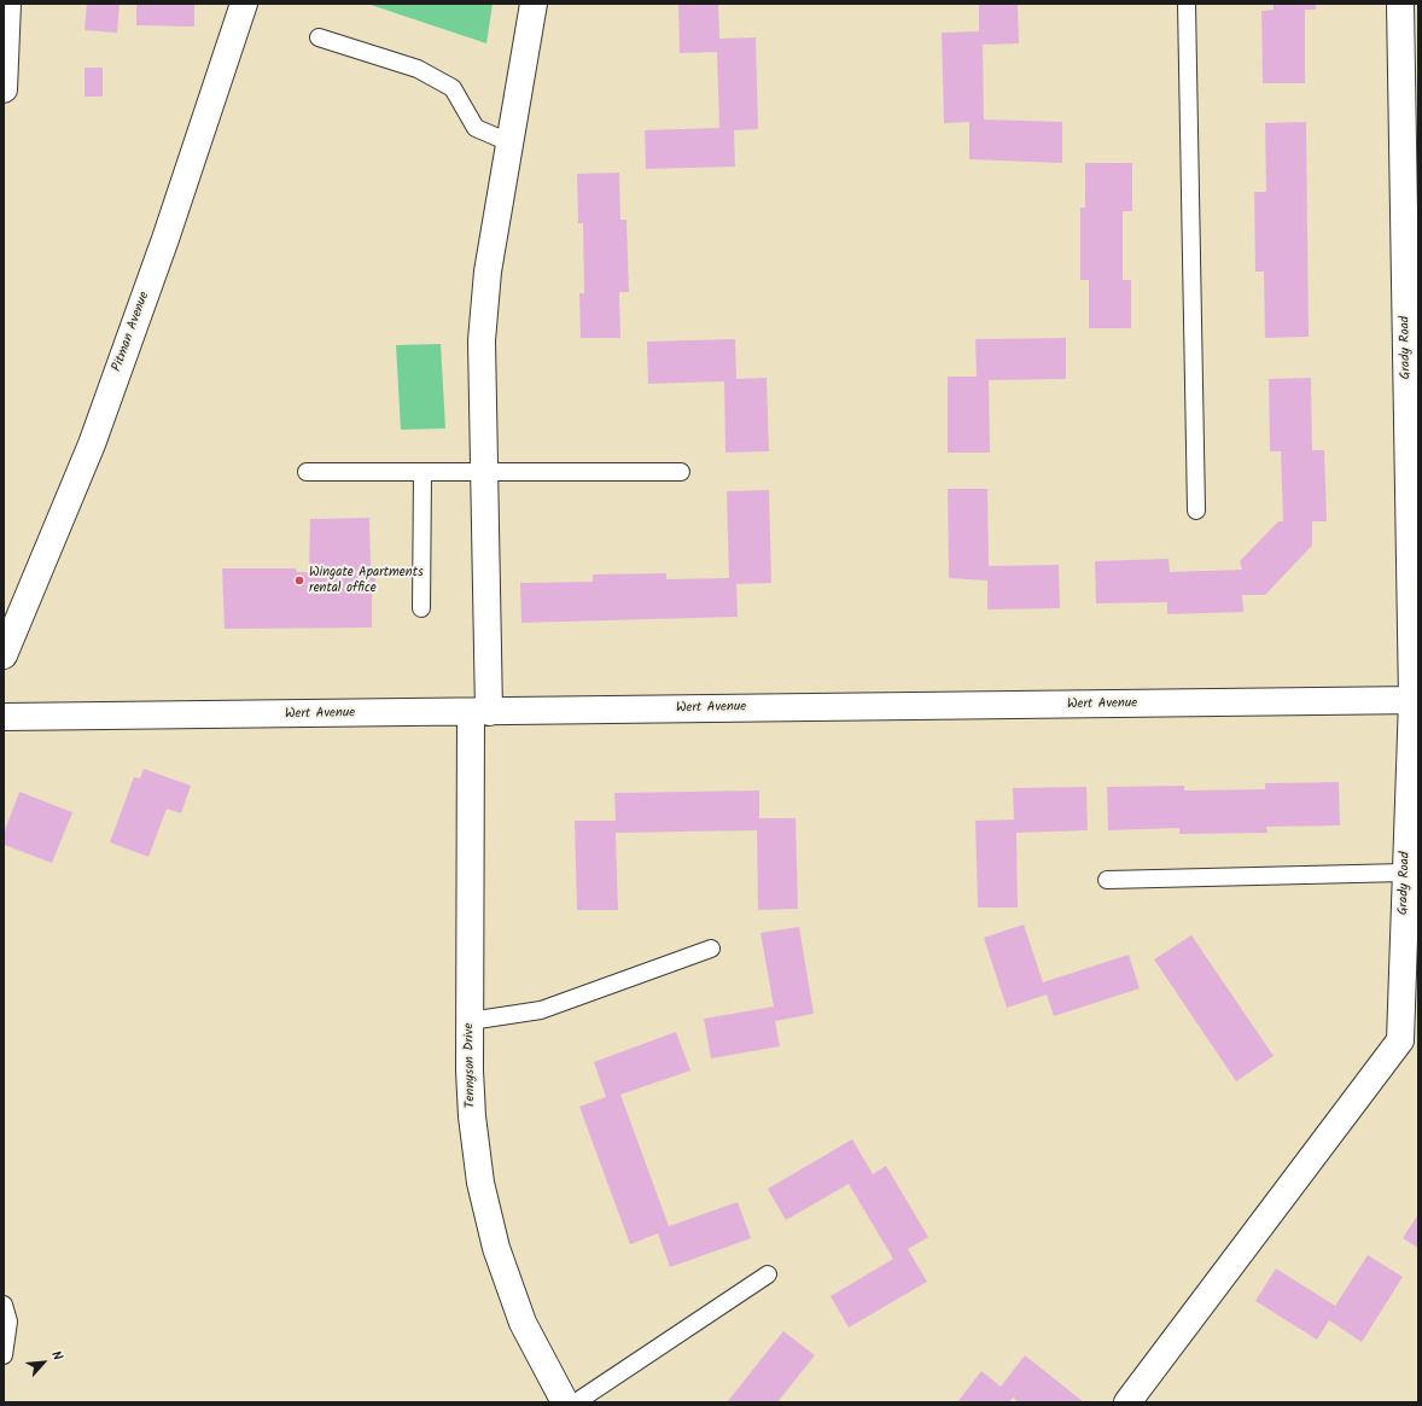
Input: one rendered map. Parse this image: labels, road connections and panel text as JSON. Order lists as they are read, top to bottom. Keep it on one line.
{"streets":{"street":["Pitman Avenue","Grady Road","Wert Avenue","Tennyson Drive"]},"crossings":[["Grady Road","Wert Avenue"],["Wert Avenue","Tennyson Drive"]],"places":["Wingate Apartments rental office"],"north":"top right"}
